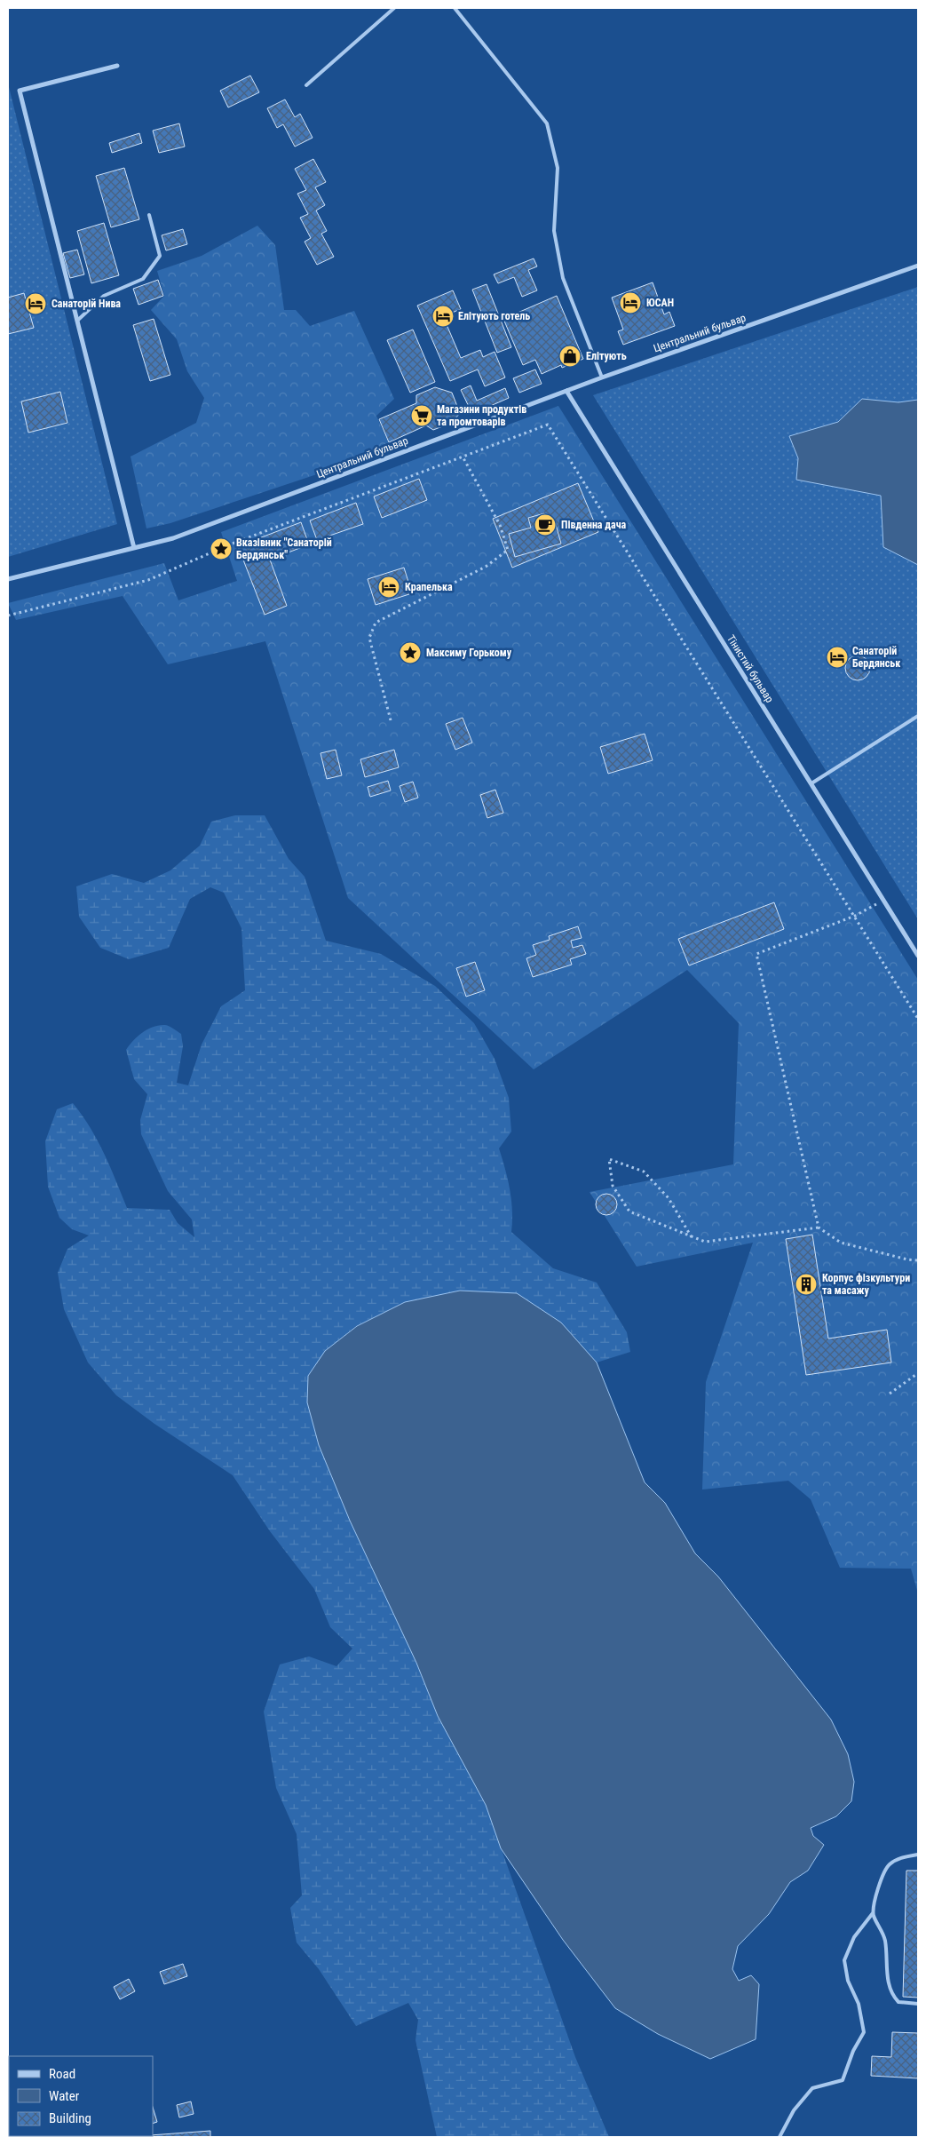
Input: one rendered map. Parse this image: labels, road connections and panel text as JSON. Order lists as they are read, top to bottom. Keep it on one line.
{"streets":{"street":["Центральний бульвар","Тінистий бульвар"]},"crossings":[["Центральний бульвар","Тінистий бульвар"]],"places":{"hotel":["ЮСАН","Санаторій Нива","Елітують готель","Крапелька","Санаторій Бердянськ"],"shop":["Елітують"],"supermarket":["Магазини продуктів та промтоварів"],"cafe":["Південна дача"],"place":["Вказівник \"Санаторій Бердянськ\"","Максиму Горькому"],"building":["Корпус фізкультури та масажу"]},"legend":["Road","Water","Building"]}
